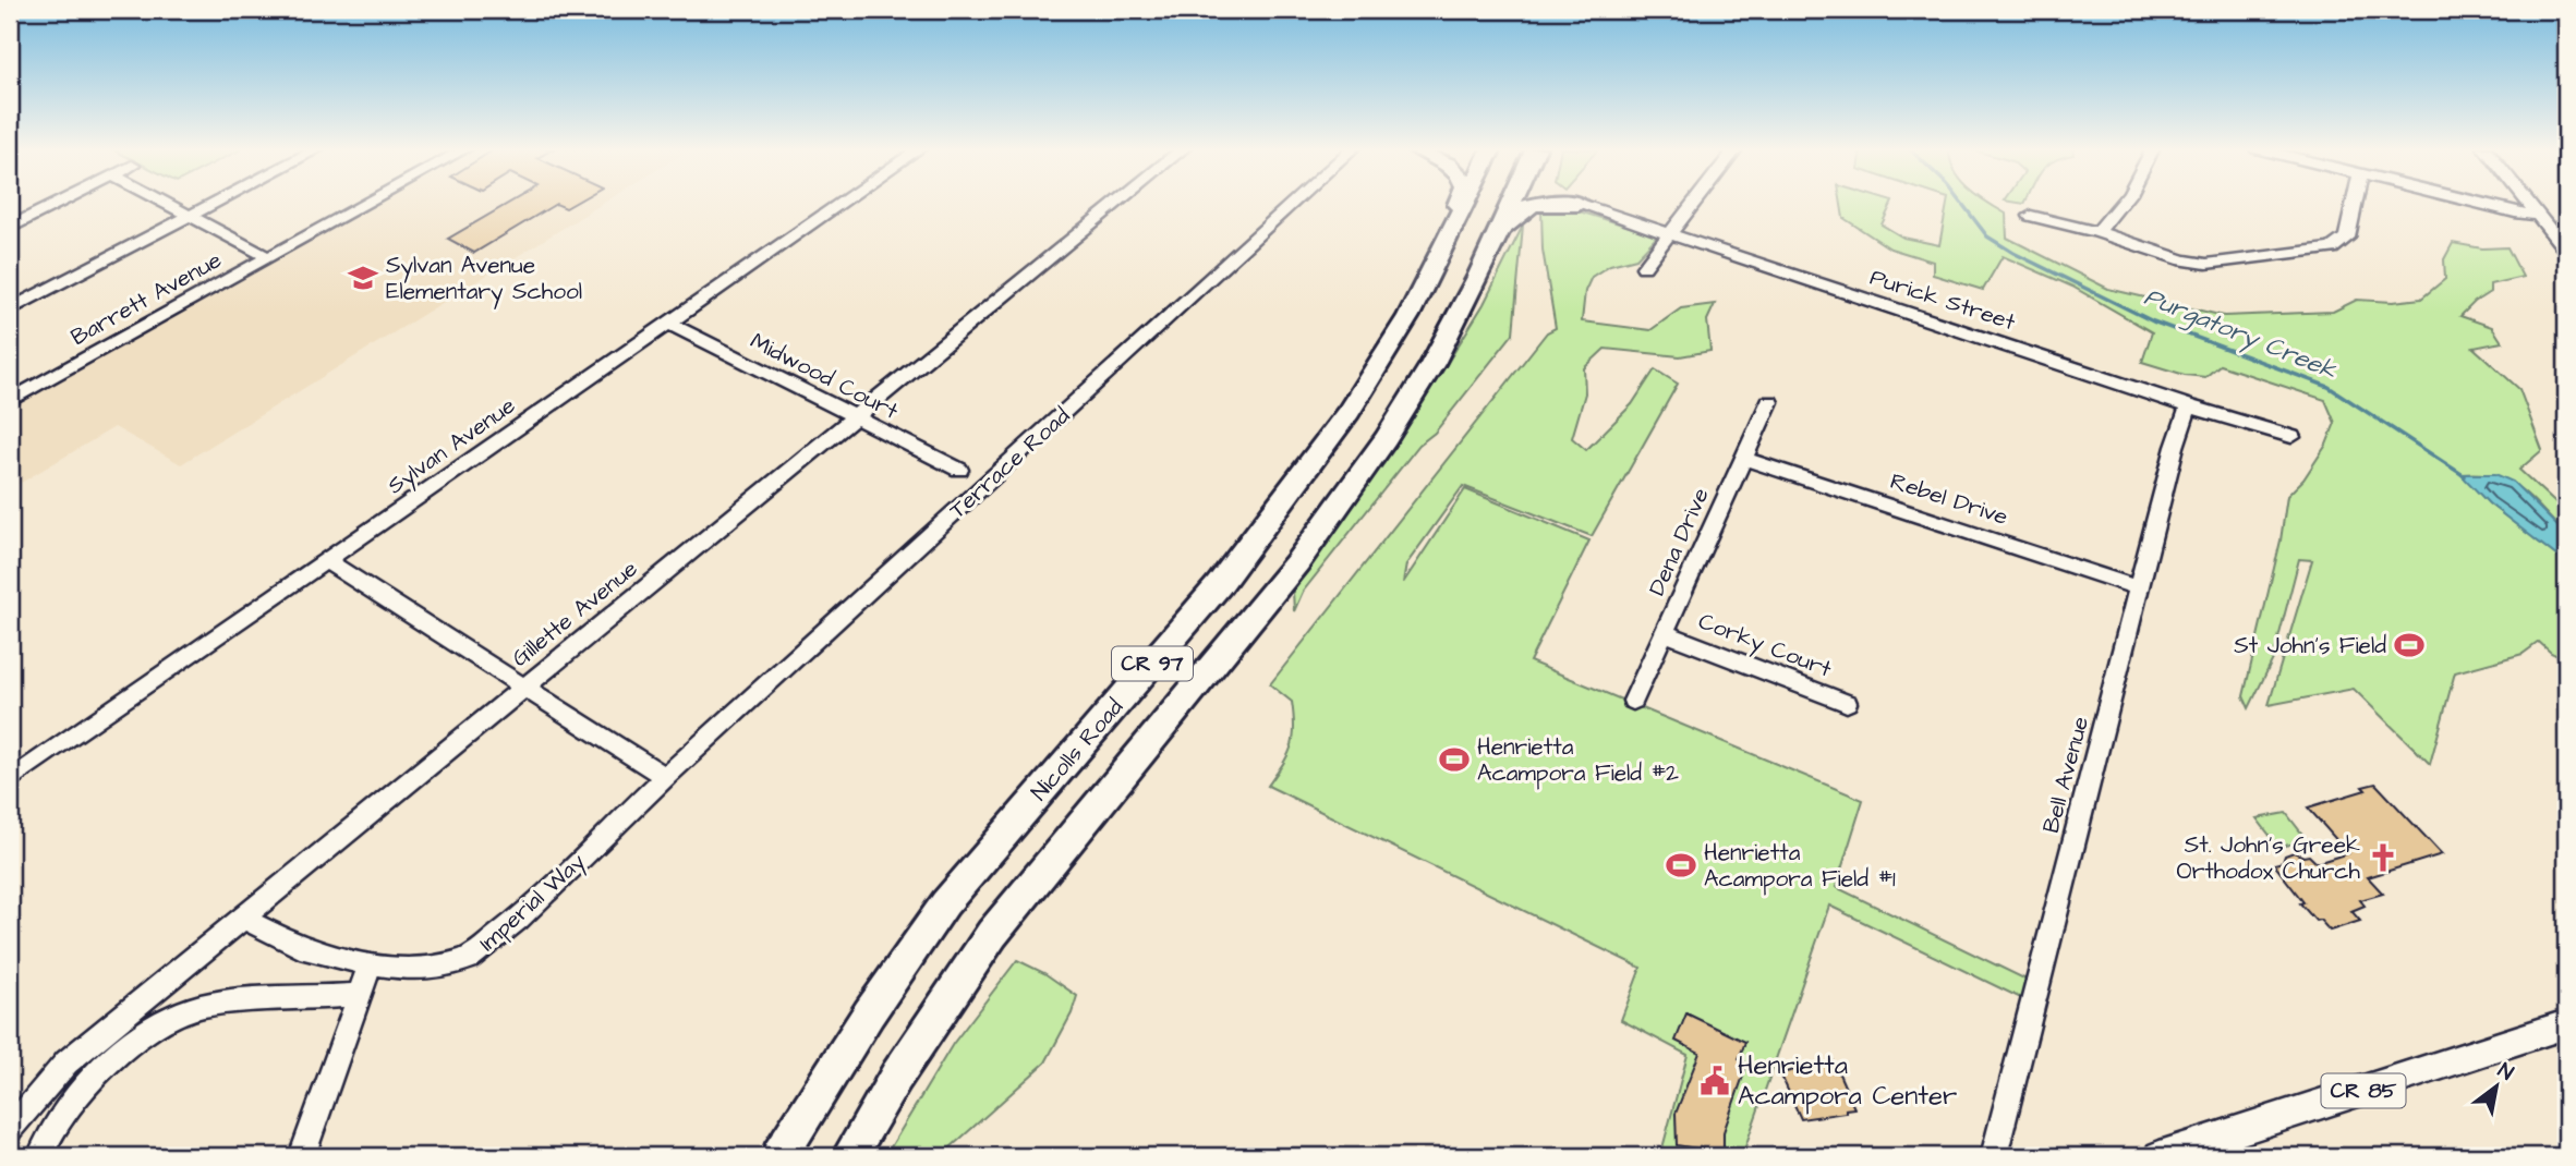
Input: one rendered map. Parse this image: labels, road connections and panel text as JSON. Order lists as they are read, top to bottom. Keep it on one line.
{"streets":{"highway":["CR 97","Nicolls Road"],"main road":["CR 85"],"street":["Barrett Avenue","Purick Street","Midwood Court","Sylvan Avenue","Terrace Road","Rebel Drive","Dena Drive","Gillette Avenue","Corky Court","Bell Avenue","Imperial Way"]},"crossings":[["Purick Street","Bell Avenue"],["Midwood Court","Sylvan Avenue"],["Midwood Court","Gillette Avenue"],["Terrace Road","Imperial Way"],["Rebel Drive","Dena Drive"],["Rebel Drive","Bell Avenue"],["Dena Drive","Corky Court"],["Gillette Avenue","Imperial Way"]],"water":["Purgatory Creek"],"places":{"school or university":["Sylvan Avenue Elementary School"],"sports":["St John's Field","Henrietta Acampora Field #2","Henrietta Acampora Field #1"],"church":["St. John's Greek Orthodox Church"],"public building":["Henrietta Acampora Center"]},"north":"top right"}
